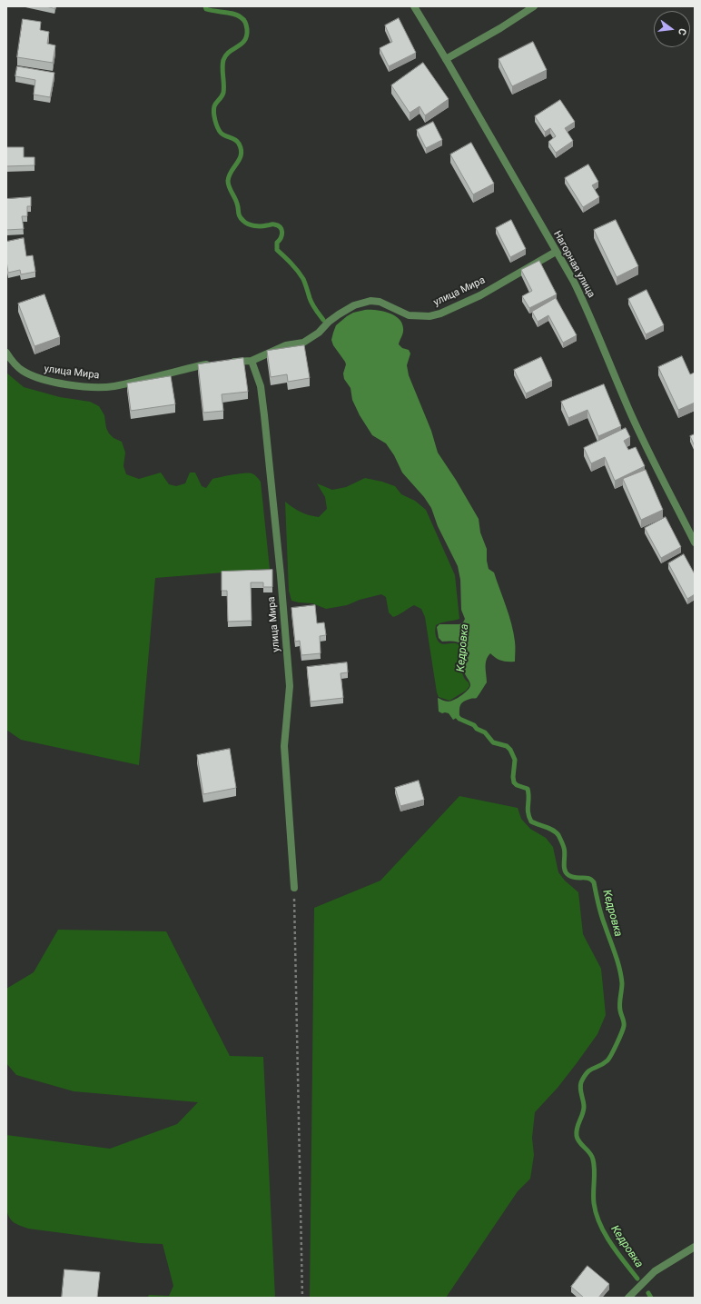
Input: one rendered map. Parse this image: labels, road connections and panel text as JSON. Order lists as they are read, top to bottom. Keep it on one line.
{"streets":{"street":["Нагорная улица","улица Мира"]},"crossings":[["Нагорная улица","улица Мира"]],"water":["Кедровка"],"north":"right"}
